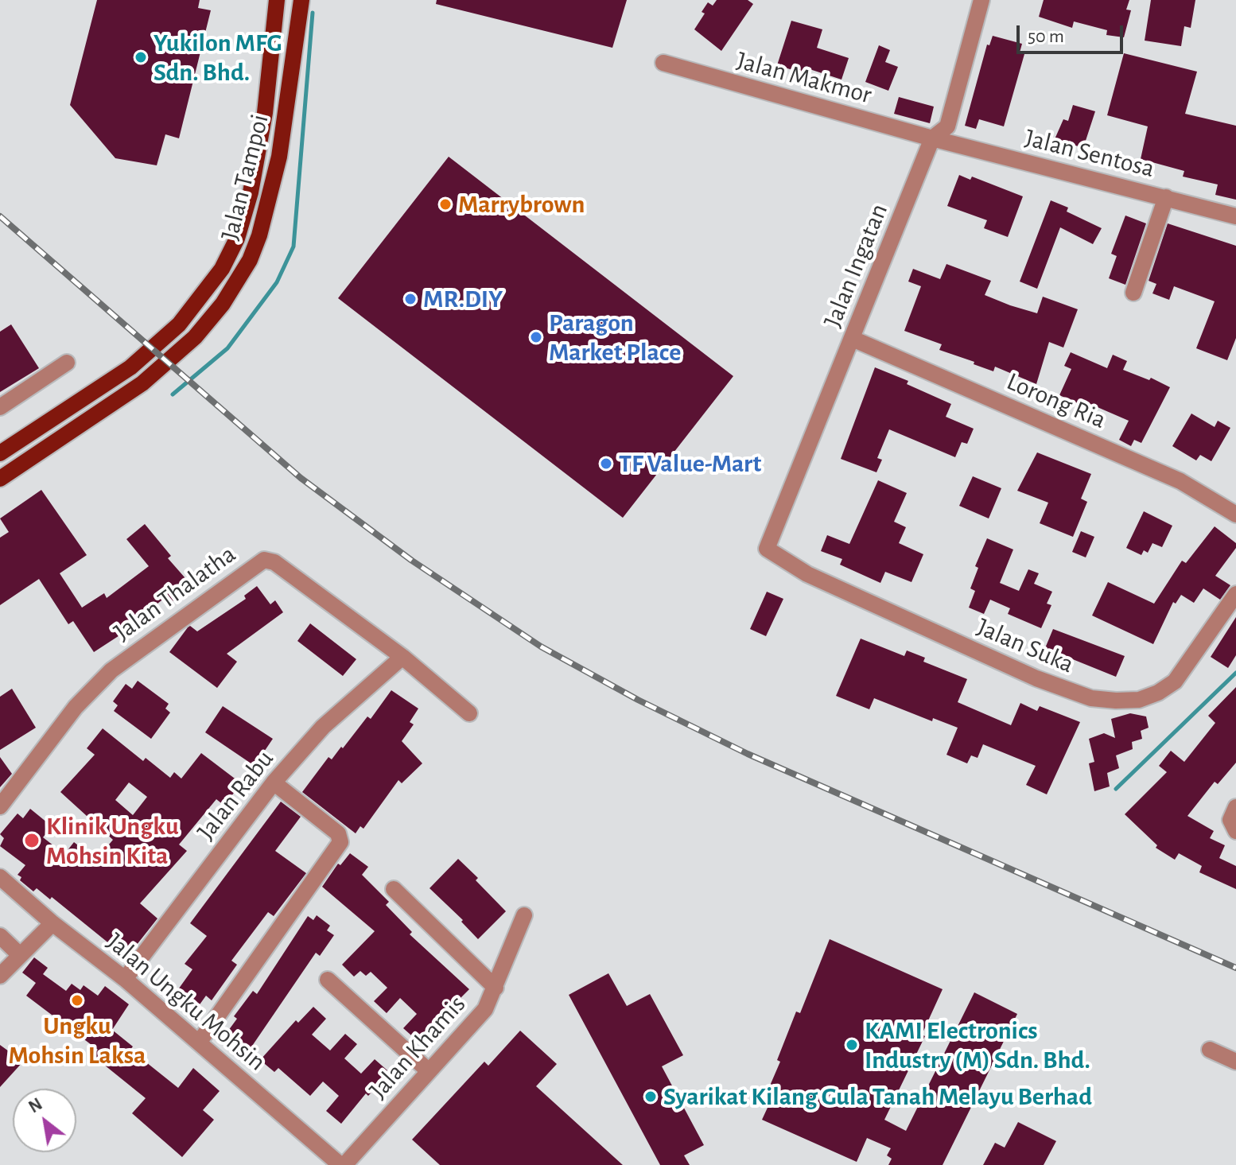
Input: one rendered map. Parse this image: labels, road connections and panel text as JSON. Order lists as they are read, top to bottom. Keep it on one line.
{"streets":{"main road":["Jalan Tampoi"],"street":["Jalan Makmor","Jalan Sentosa","Jalan Ingatan","Lorong Ria","Jalan Thalatha","Jalan Suka","Jalan Rabu","Jalan Ungku Mohsin","Jalan Khamis"]},"crossings":[["Jalan Makmor","Jalan Sentosa"],["Jalan Makmor","Jalan Ingatan"],["Jalan Sentosa","Jalan Ingatan"],["Jalan Ingatan","Lorong Ria"],["Jalan Ingatan","Jalan Suka"],["Jalan Thalatha","Jalan Rabu"],["Jalan Rabu","Jalan Ungku Mohsin"],["Jalan Ungku Mohsin","Jalan Khamis"]],"places":["Yukilon MFG Sdn. Bhd.","Marrybrown","MR.DIY","Paragon Market Place","TF Value-Mart","Klinik Ungku Mohsin Kita","Ungku Mohsin Laksa","KAMI Electronics Industry (M) Sdn. Bhd.","Syarikat Kilang Gula Tanah Melayu Berhad"],"scale_bar":"50 m","north":"top left"}
